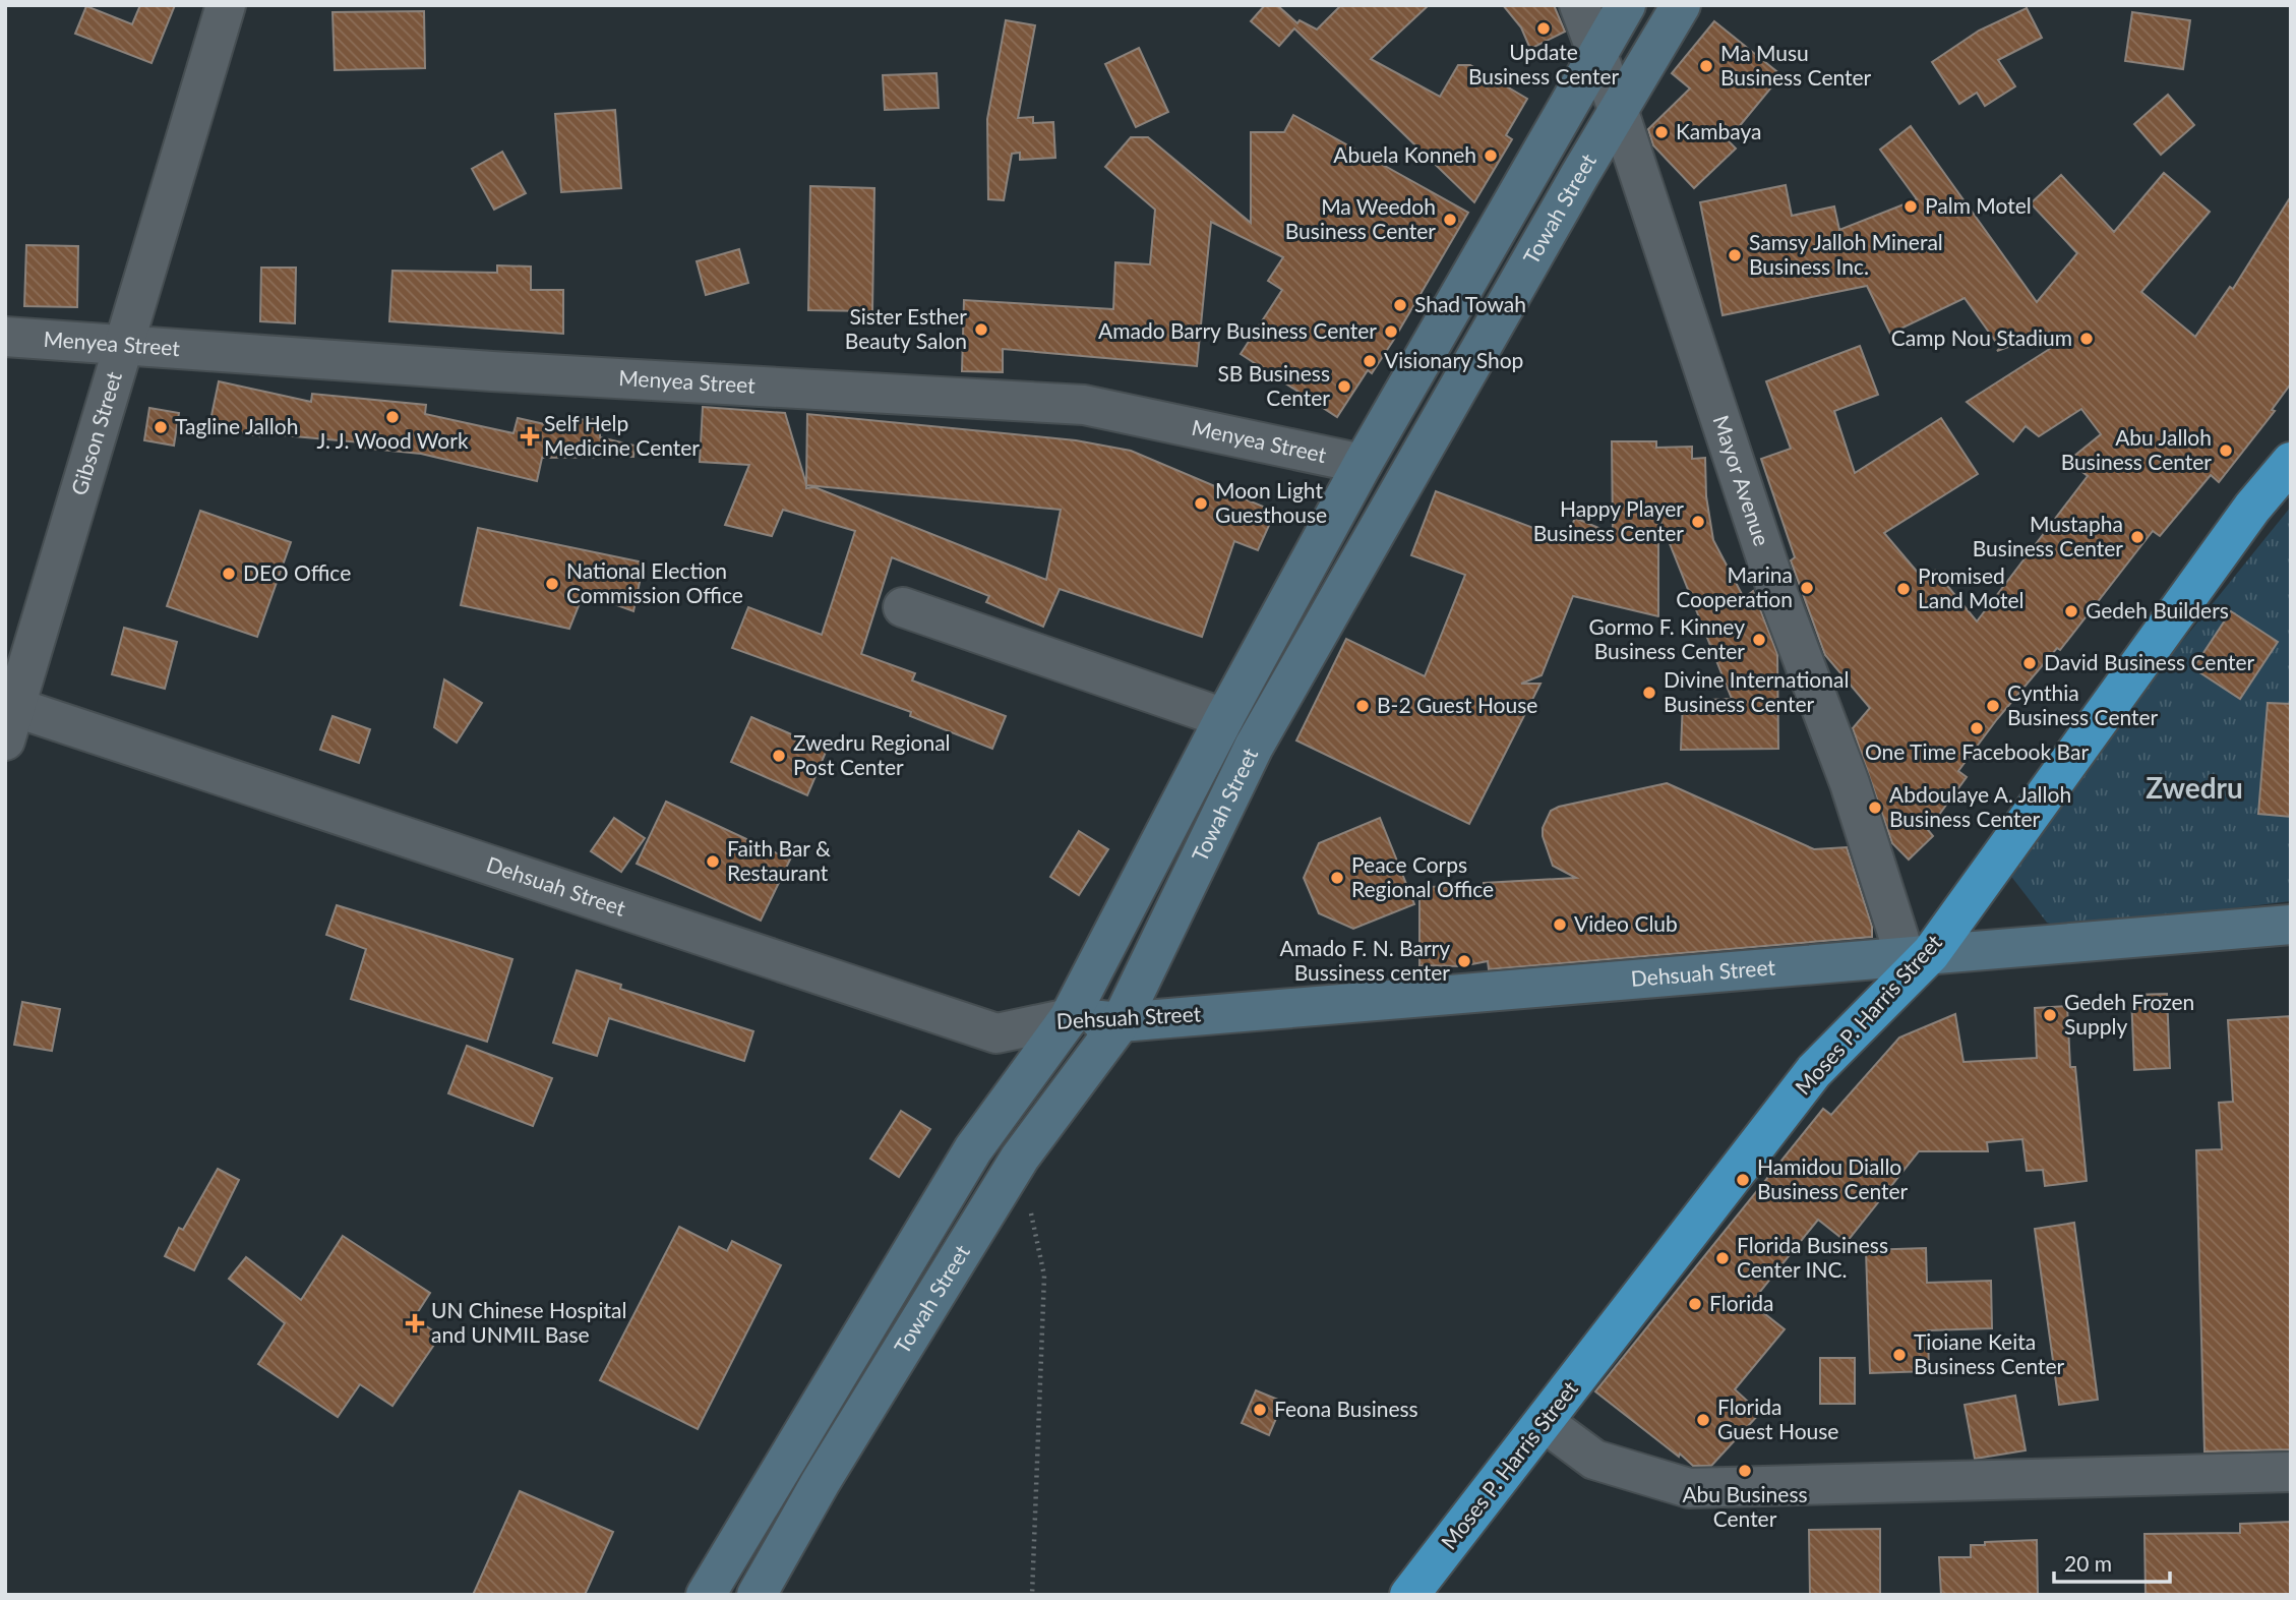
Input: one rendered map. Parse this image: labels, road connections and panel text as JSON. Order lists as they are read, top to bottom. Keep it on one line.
{"streets":{"highway":["Moses P. Harris Street"],"street":["Towah Street","Menyea Street","Gibson Street","Mayor Avenue","Dehsuah Street"]},"crossings":[["Towah Street","Menyea Street"],["Towah Street","Mayor Avenue"],["Towah Street","Dehsuah Street"],["Menyea Street","Gibson Street"],["Gibson Street","Dehsuah Street"],["Mayor Avenue","Dehsuah Street"],["Mayor Avenue","Moses P. Harris Street"],["Dehsuah Street","Moses P. Harris Street"]],"districts":["Zwedru"],"places":{"other":["Update Business Center","Ma Musu Business Center","Kambaya","Abuela Konneh","Palm Motel","Ma Weedoh Business Center","Samsy Jalloh Mineral Business Inc.","Shad Towah","Sister Esther Beauty Salon","Amado Barry Business Center","Camp Nou Stadium","Visionary Shop","SB Business Center","J. J. Wood Work","Tagline Jalloh","Abu Jalloh Business Center","Moon Light Guesthouse","Happy Player Business Center","Mustapha Business Center","DEO Office","National Election Commission Office","Marina Cooperation","Promised Land Motel","Gedeh Builders","Gormo F. Kinney Business Center","David Business Center","Divine International Business Center","B-2 Guest House","Cynthia Business Center","One Time Facebook Bar","Zwedru Regional Post Center","Abdoulaye A. Jalloh Business Center","Faith Bar & Restaurant","Peace Corps Regional Office","Video Club","Amado F. N. Barry Bussiness center","Gedeh Frozen Supply","Hamidou Diallo Business Center","Florida Business Center INC.","Florida","Tioiane Keita Business Center","Feona Business","Florida Guest House","Abu Business Center"],"health":["Self Help Medicine Center","UN Chinese Hospital and UNMIL Base"]},"scale_bar":"20 m"}
